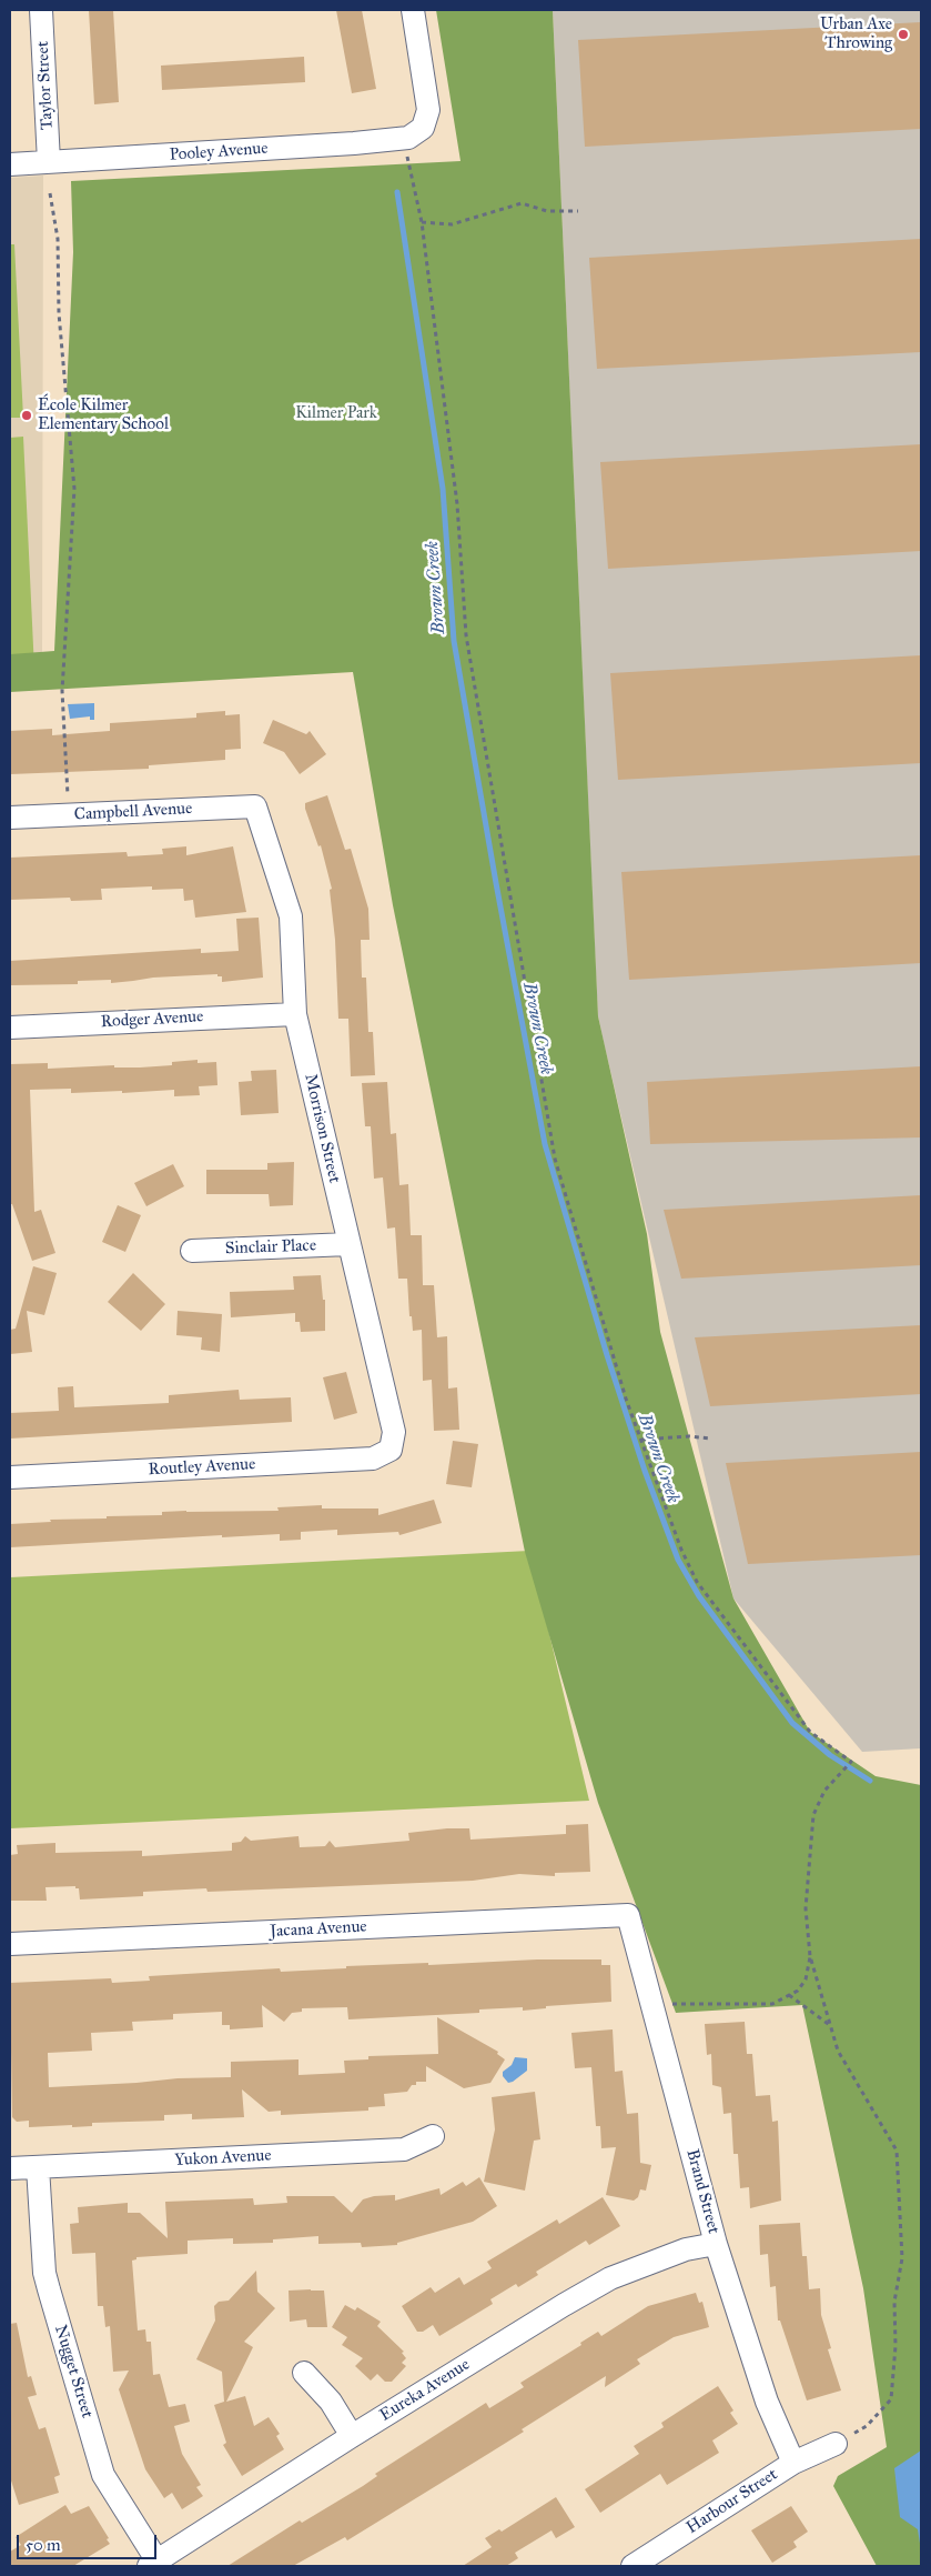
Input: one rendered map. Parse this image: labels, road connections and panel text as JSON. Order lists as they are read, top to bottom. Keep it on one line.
{"streets":{"street":["Taylor Street","Pooley Avenue","Campbell Avenue","Rodger Avenue","Morrison Street","Sinclair Place","Routley Avenue","Jacana Avenue","Yukon Avenue","Brand Street","Nugget Street","Eureka Avenue","Harbour Street"]},"crossings":[["Taylor Street","Pooley Avenue"],["Campbell Avenue","Morrison Street"],["Rodger Avenue","Morrison Street"],["Morrison Street","Sinclair Place"],["Morrison Street","Routley Avenue"],["Jacana Avenue","Brand Street"],["Yukon Avenue","Nugget Street"],["Brand Street","Eureka Avenue"],["Brand Street","Harbour Street"],["Nugget Street","Eureka Avenue"]],"water":["Brown Creek"],"parks":["Kilmer Park"],"places":["Urban Axe Throwing","École Kilmer Elementary School"],"scale_bar":"50 m"}
